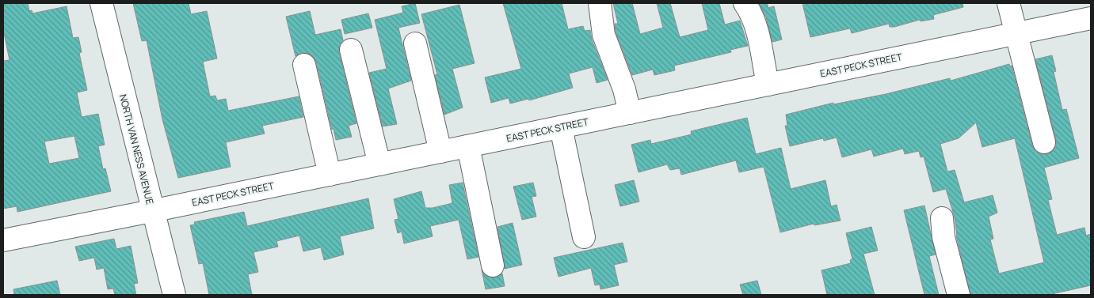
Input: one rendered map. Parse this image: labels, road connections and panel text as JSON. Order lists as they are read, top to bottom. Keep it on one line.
{"streets":{"street":["EAST PECK STREET","NORTH VAN NESS AVENUE"]},"crossings":[["EAST PECK STREET","NORTH VAN NESS AVENUE"]]}
